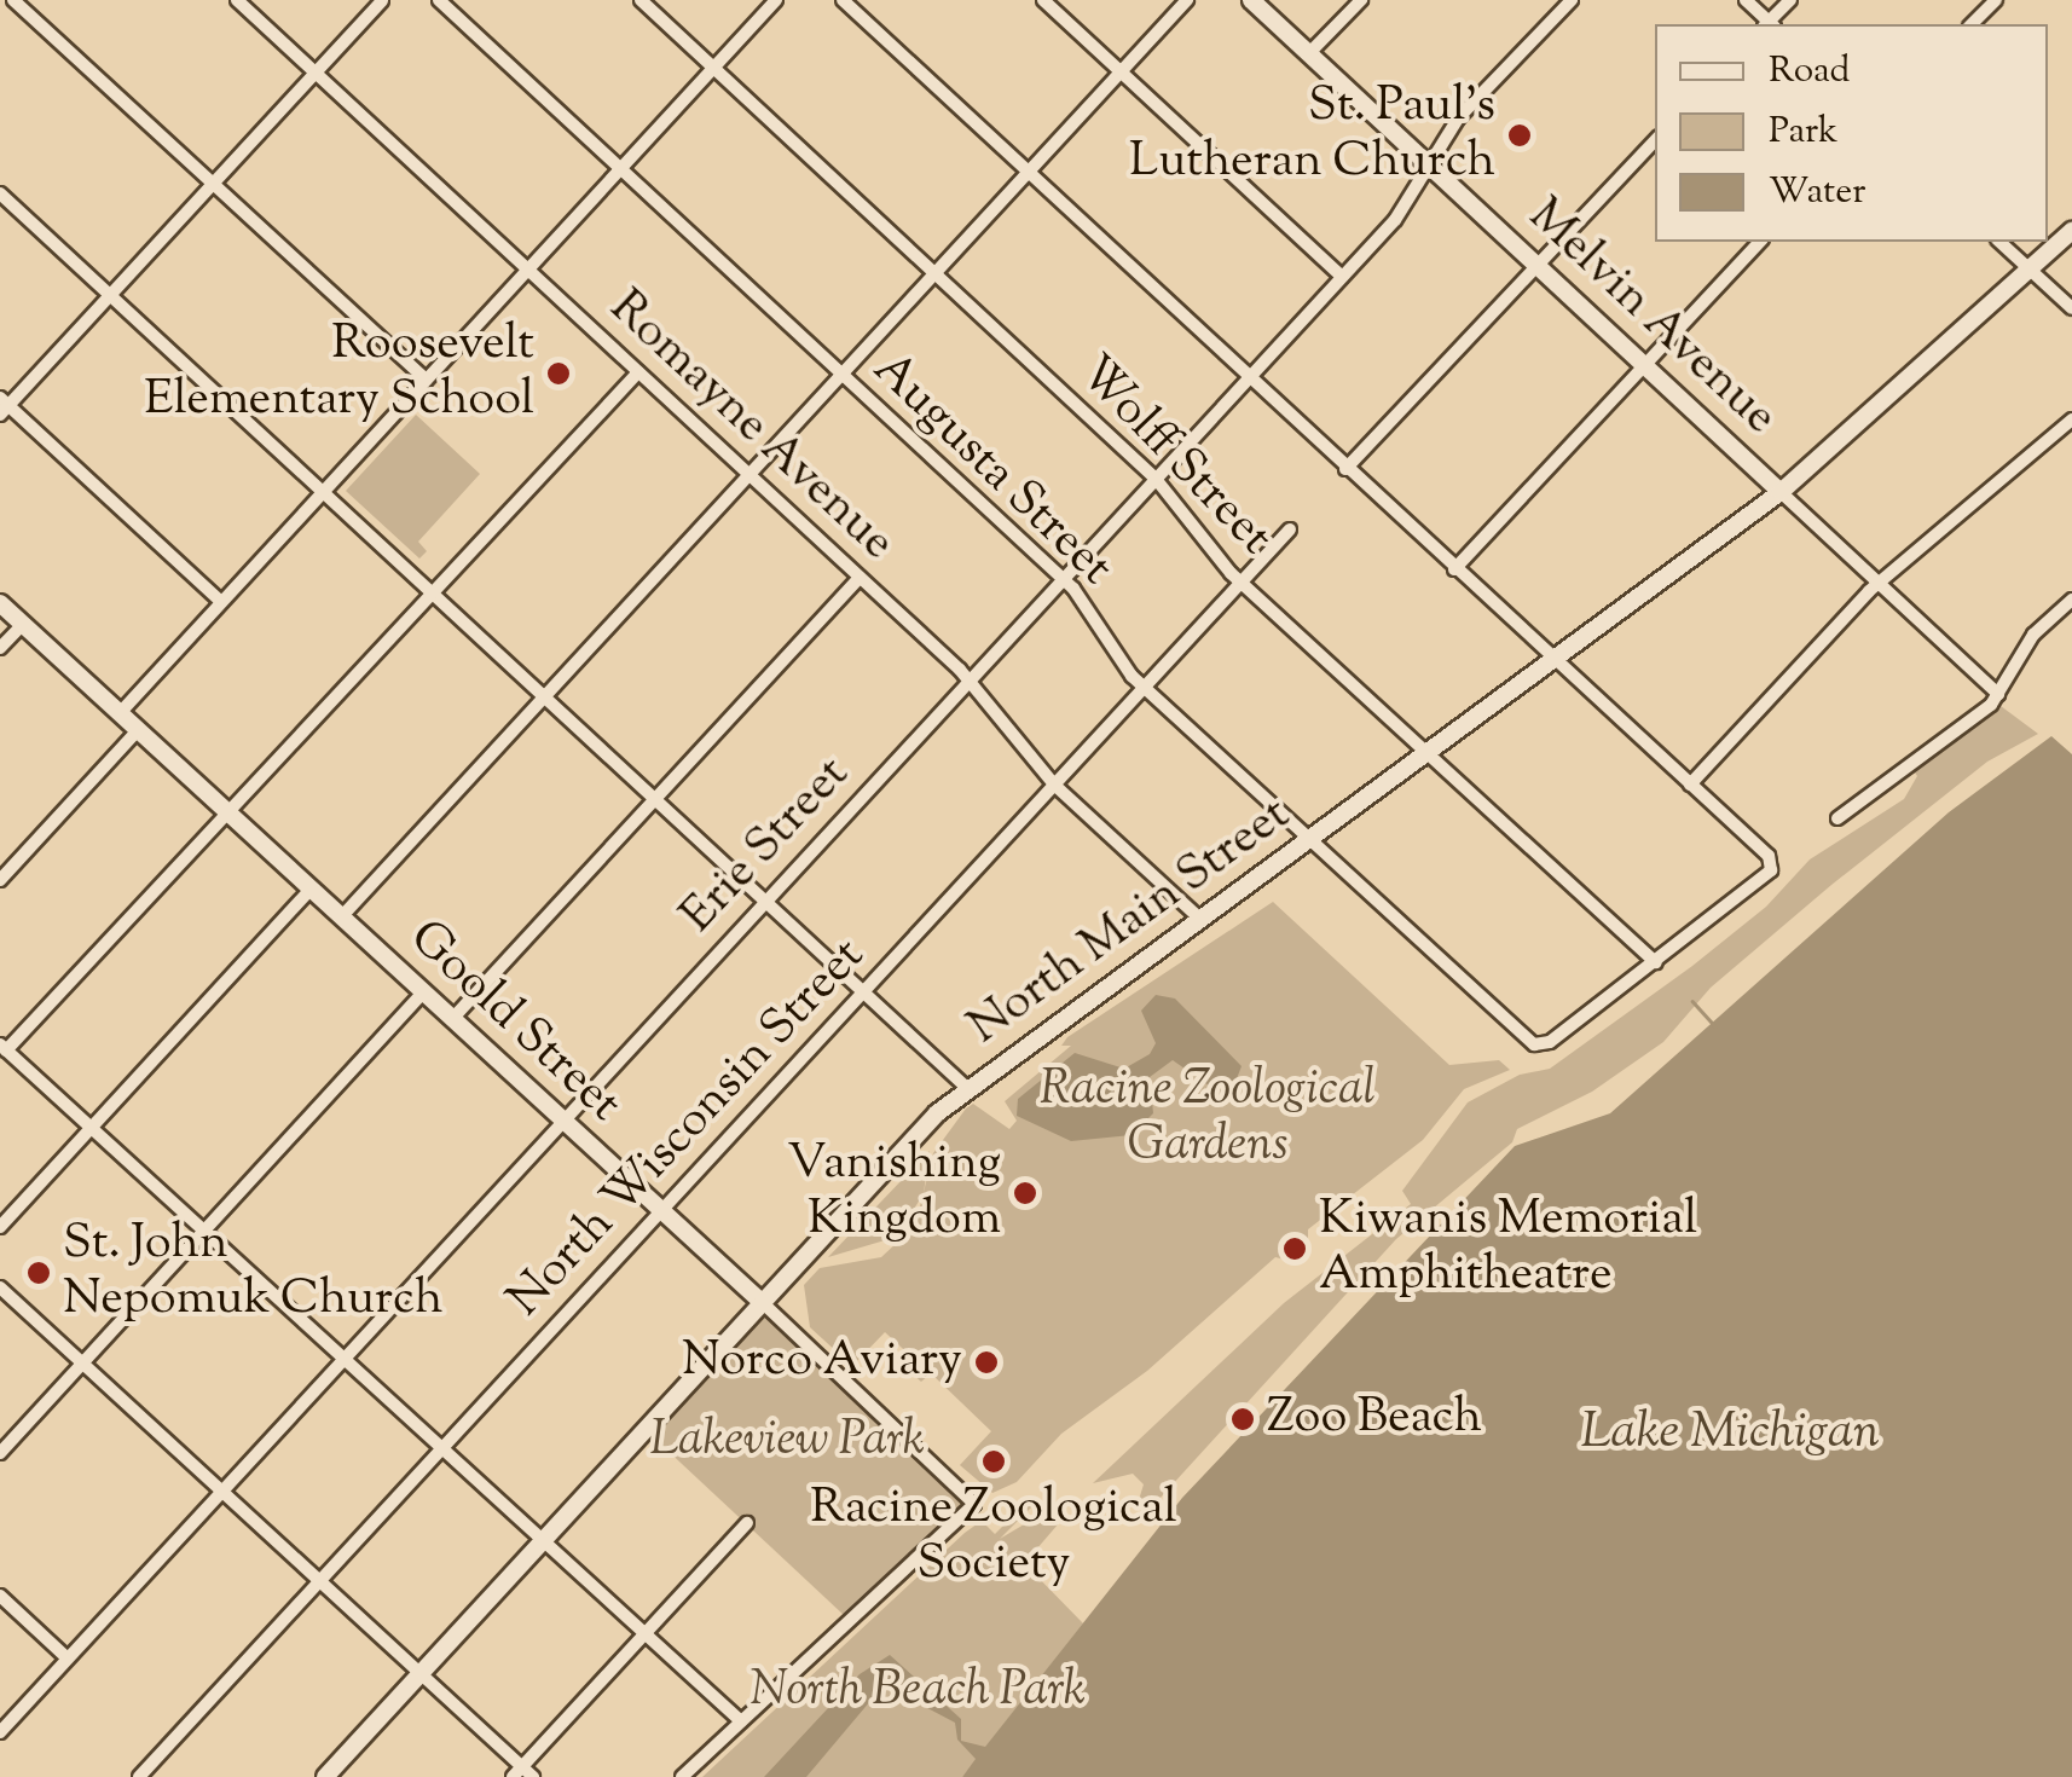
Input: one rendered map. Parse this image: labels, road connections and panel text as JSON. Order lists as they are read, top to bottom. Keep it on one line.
{"streets":{"main road":["Melvin Avenue","North Main Street","Goold Street"],"street":["Romayne Avenue","Wolff Street","Augusta Street","Erie Street","North Wisconsin Street"]},"crossings":[["Melvin Avenue","Erie Street"],["Melvin Avenue","North Main Street"],["Romayne Avenue","Erie Street"],["Romayne Avenue","North Main Street"],["Romayne Avenue","North Wisconsin Street"],["Wolff Street","Augusta Street"],["Wolff Street","Erie Street"],["Wolff Street","North Main Street"],["Wolff Street","North Wisconsin Street"],["Augusta Street","Erie Street"],["Augusta Street","North Main Street"],["Augusta Street","North Wisconsin Street"],["Erie Street","Goold Street"],["North Main Street","Goold Street"],["Goold Street","North Wisconsin Street"]],"water":["Lake Michigan"],"parks":["Racine Zoological Gardens","Lakeview Park","North Beach Park"],"places":["St. Paul's Lutheran Church","Roosevelt Elementary School","Vanishing Kingdom","Kiwanis Memorial Amphitheatre","St. John Nepomuk Church","Norco Aviary","Zoo Beach","Racine Zoological Society"],"legend":["Road","Park","Water"]}
